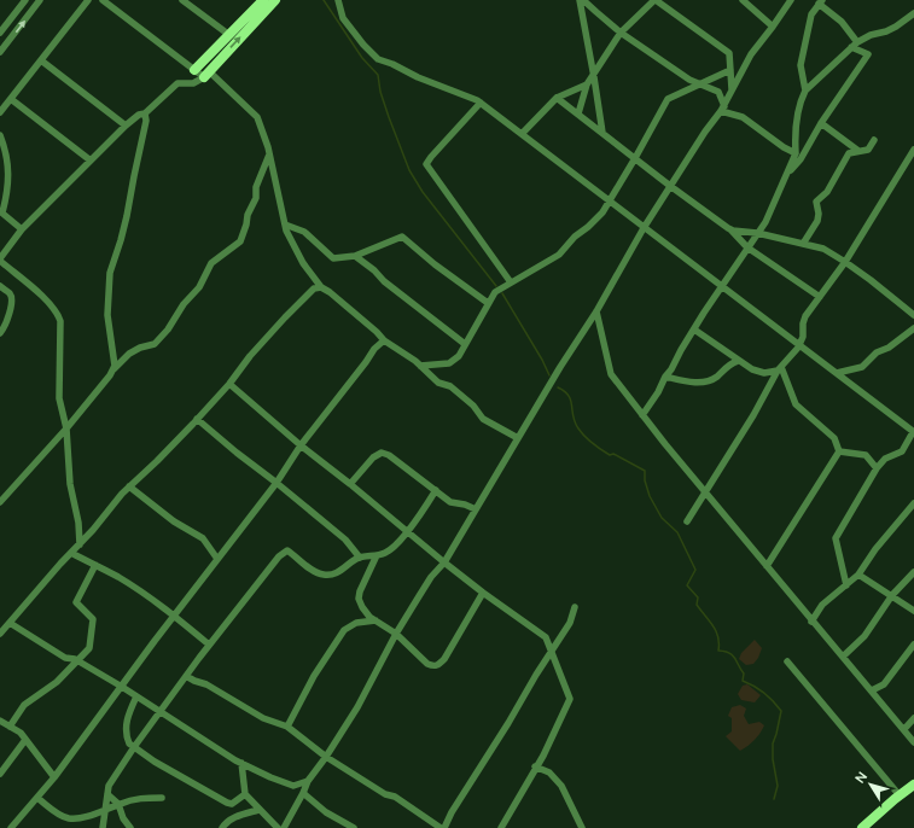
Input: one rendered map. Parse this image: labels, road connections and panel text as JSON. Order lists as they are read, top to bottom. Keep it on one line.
{"north":"top left"}
